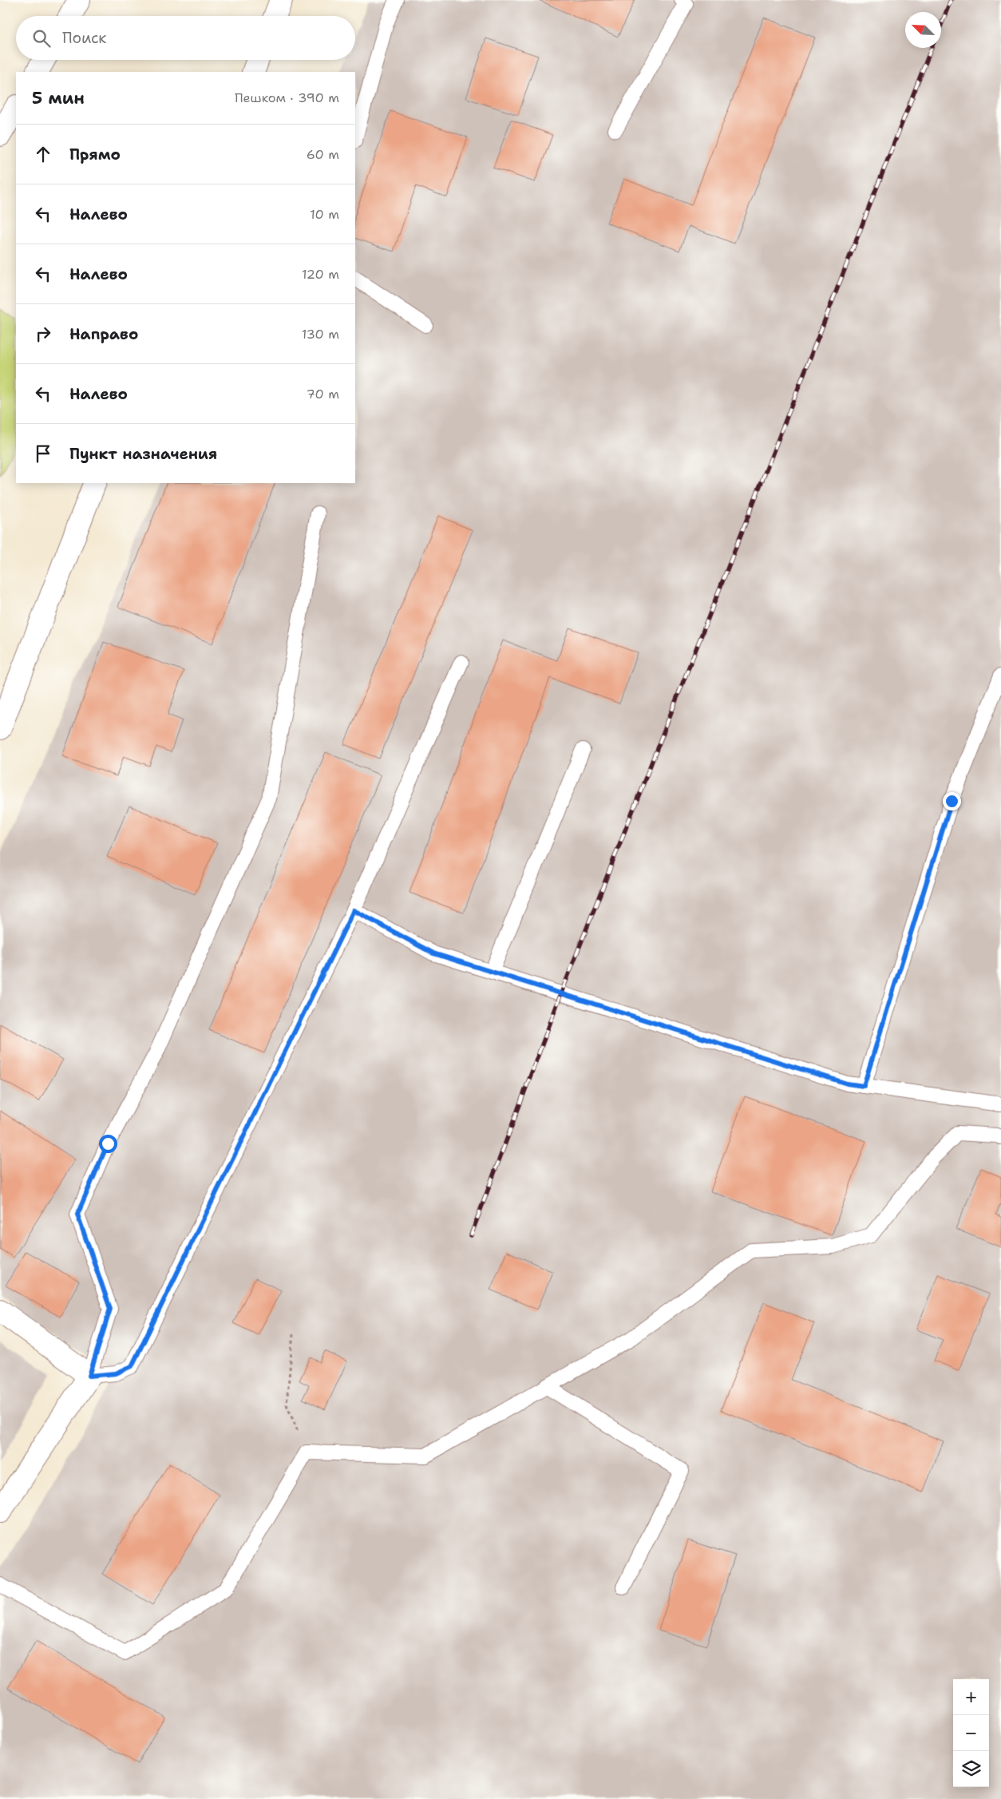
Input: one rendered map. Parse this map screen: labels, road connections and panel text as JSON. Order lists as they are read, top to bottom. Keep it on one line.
{"north":"top left","page":{"search":"Поиск","heading":["5 мин","Пешком · 390 m"],"list":[["Прямо","60 m"],["Налево","10 m"],["Налево","120 m"],["Направо","130 m"],["Налево","70 m"],"Пункт назначения"],"map_buttons":["+","−"]}}
